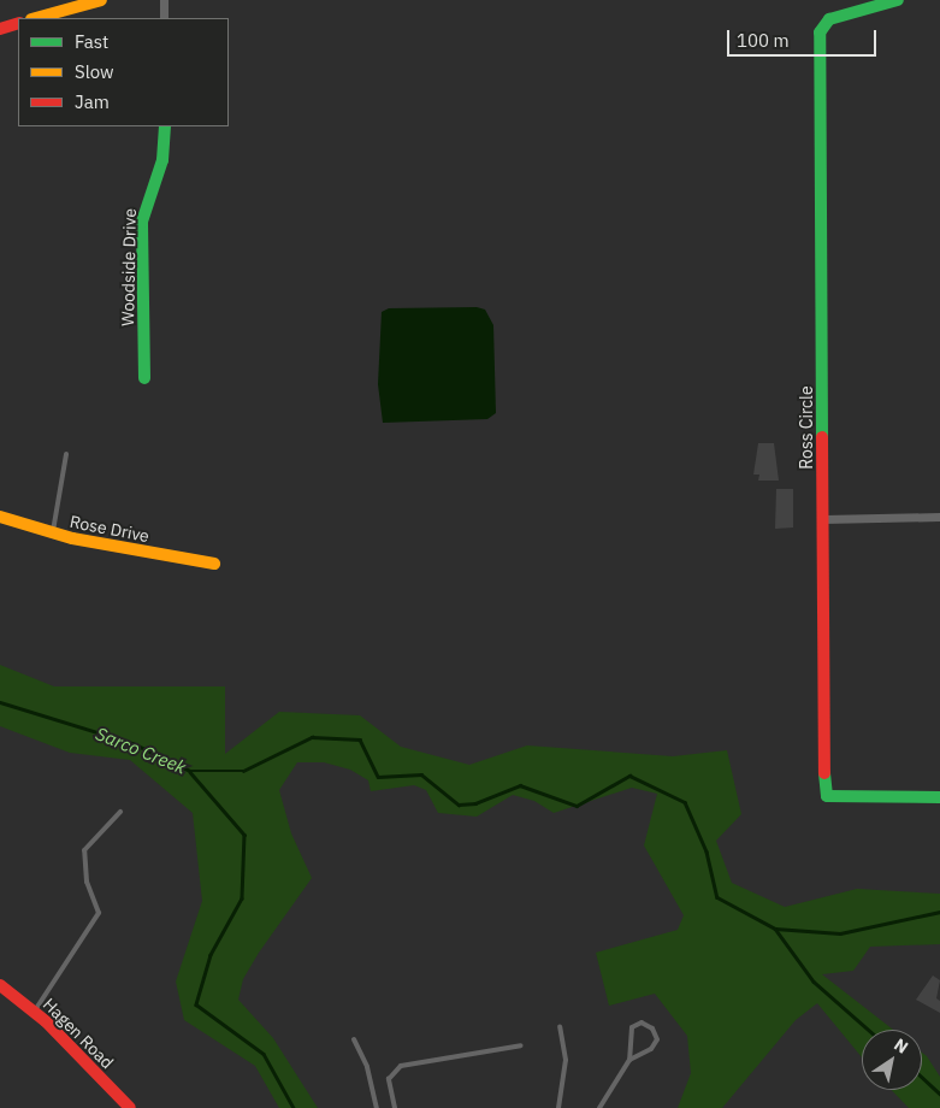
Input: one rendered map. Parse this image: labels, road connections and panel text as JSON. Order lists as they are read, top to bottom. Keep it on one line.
{"streets":{"street":["Woodside Drive","Ross Circle","Rose Drive","Hagen Road"]},"water":["Sarco Creek"],"legend":["Fast","Slow","Jam"],"scale_bar":"100 m","north":"top right"}
